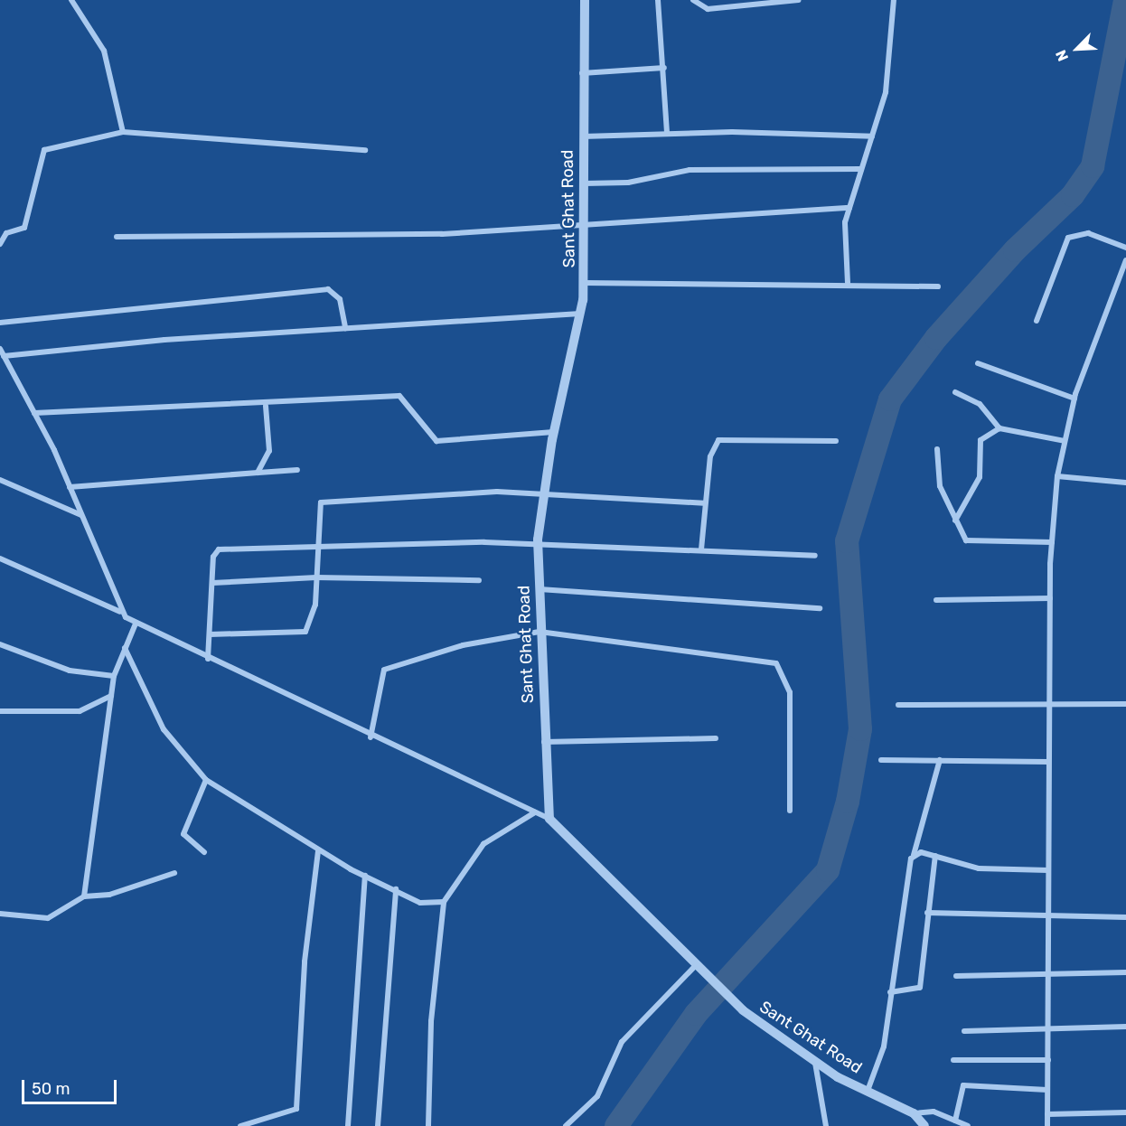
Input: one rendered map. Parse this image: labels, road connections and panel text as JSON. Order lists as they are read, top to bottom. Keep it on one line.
{"streets":{"street":["Sant Ghat Road"]},"scale_bar":"50 m","north":"bottom left"}
